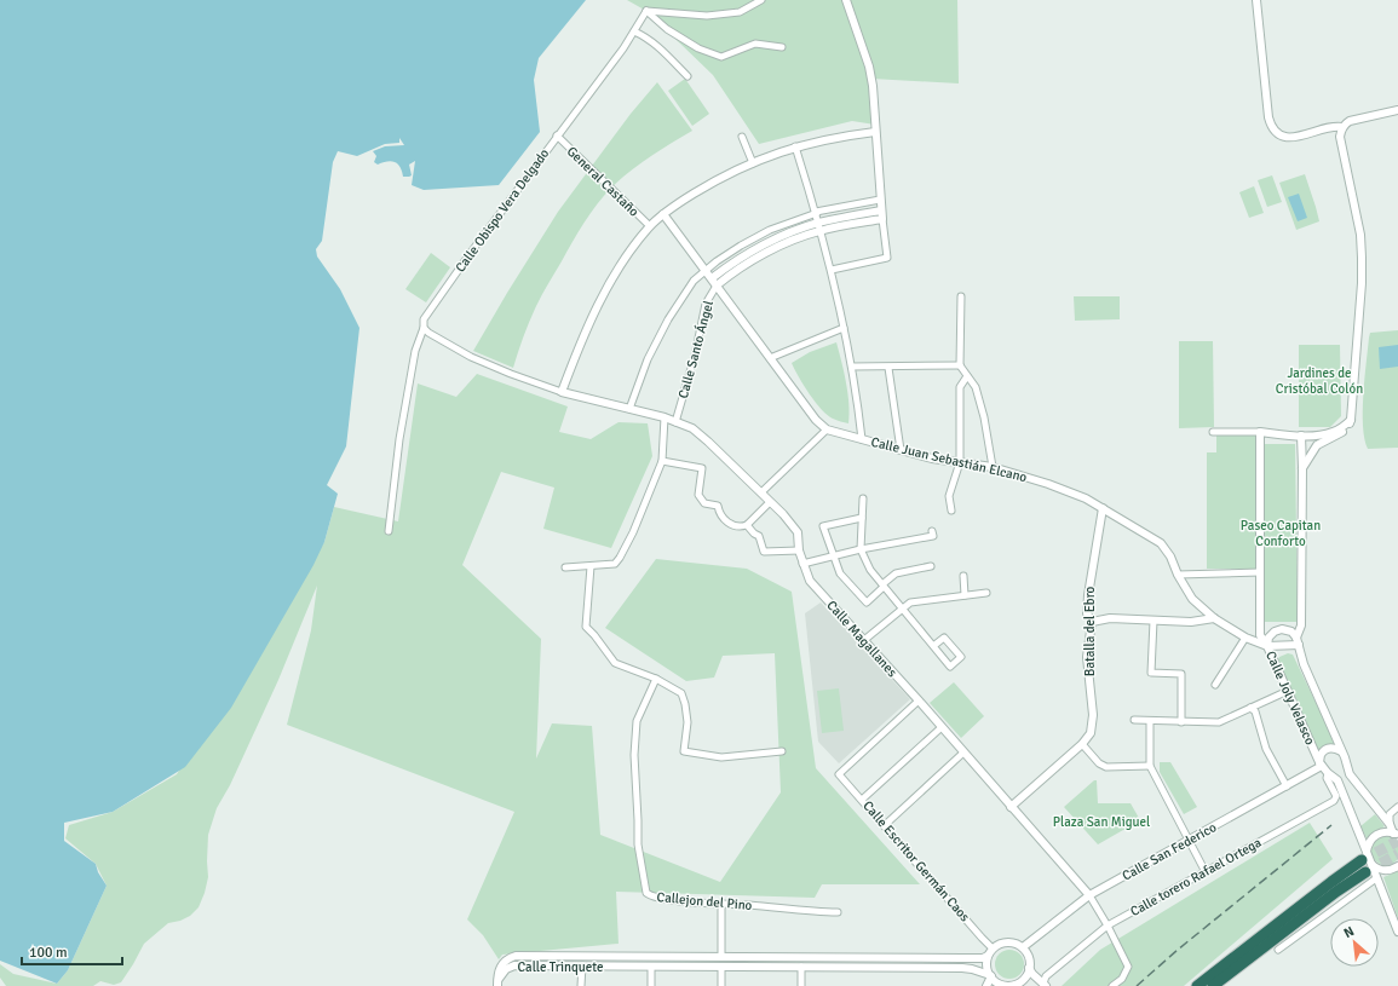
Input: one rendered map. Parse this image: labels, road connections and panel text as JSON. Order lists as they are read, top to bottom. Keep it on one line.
{"streets":{"street":["General Castaño","Calle Obispo Vera Delgado","Calle Santo Ángel","Calle Juan Sebastián Elcano","Batalla del Ebro","Calle Magallanes","Calle Joly Velasco","Calle San Federico","Calle Escritor Germán Caos","Calle torero Rafael Ortega","Callejon del Pino","Calle Trinquete"]},"crossings":[["General Castaño","Calle Obispo Vera Delgado"],["Calle Santo Ángel","Calle Magallanes"],["Calle Juan Sebastián Elcano","Batalla del Ebro"],["Calle Juan Sebastián Elcano","Calle Joly Velasco"],["Batalla del Ebro","Calle Magallanes"],["Calle Magallanes","Calle San Federico"],["Calle Magallanes","Calle Escritor Germán Caos"],["Calle Joly Velasco","Calle San Federico"],["Calle Joly Velasco","Calle torero Rafael Ortega"],["Calle San Federico","Calle Escritor Germán Caos"],["Calle San Federico","Calle torero Rafael Ortega"],["Calle San Federico","Calle Trinquete"],["Calle Escritor Germán Caos","Calle Trinquete"]],"parks":["Jardines de Cristóbal Colón","Paseo Capitan Conforto","Plaza San Miguel"],"scale_bar":"100 m","north":"top left"}
